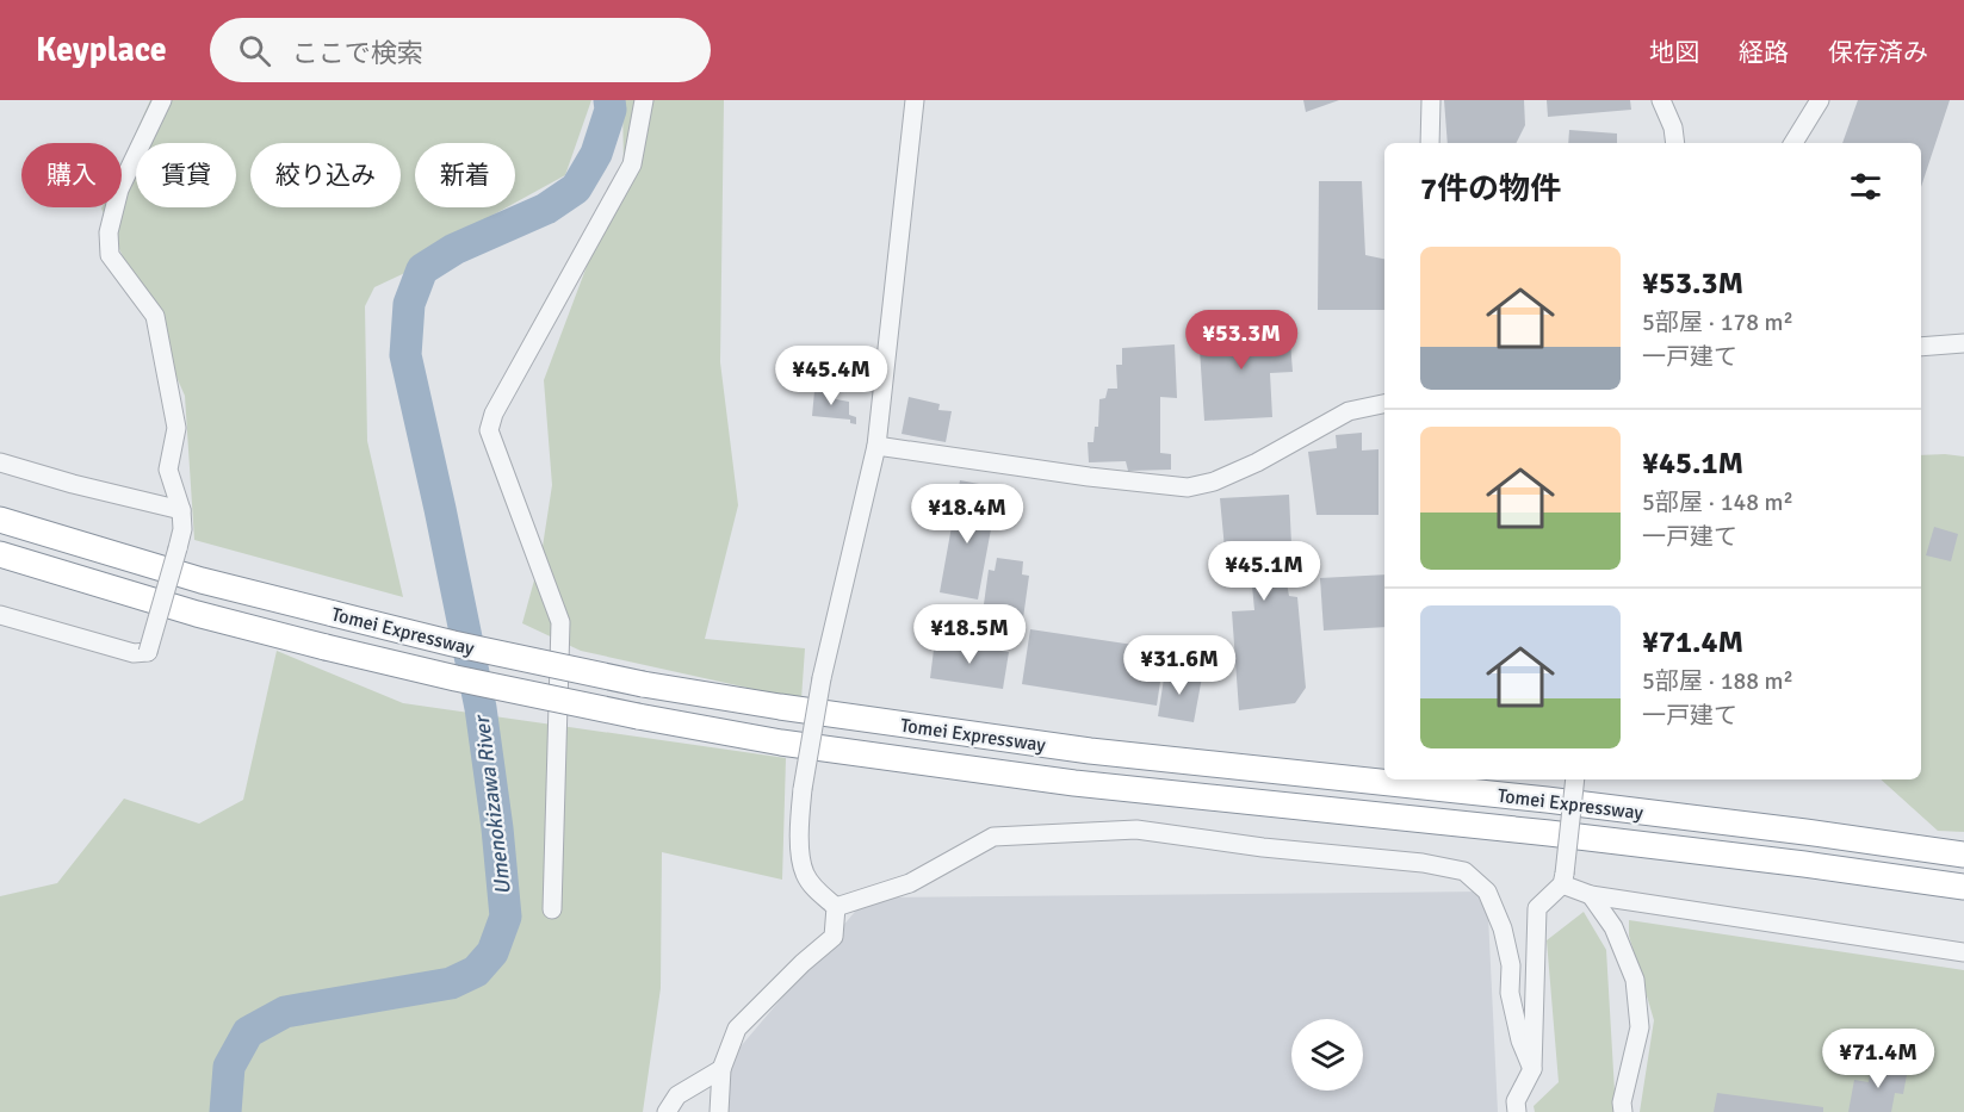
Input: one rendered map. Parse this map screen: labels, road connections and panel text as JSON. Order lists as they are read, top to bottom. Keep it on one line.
{"streets":{"highway":["Tomei Expressway"]},"water":["Umenokizawa River"],"page":{"header":"Keyplace","search":"ここで検索","nav":["地図","経路","保存済み"],"chip":["購入","賃貸","絞り込み","新着"],"heading":"7件の物件","list":[{"name":"¥53.3M","note":"5部屋 · 178 m² · 一戸建て"},{"name":"¥45.1M","note":"5部屋 · 148 m² · 一戸建て"},{"name":"¥71.4M","note":"5部屋 · 188 m² · 一戸建て"}],"price":["¥53.3M","¥45.4M","¥18.4M","¥45.1M","¥18.5M","¥31.6M","¥71.4M"]}}
